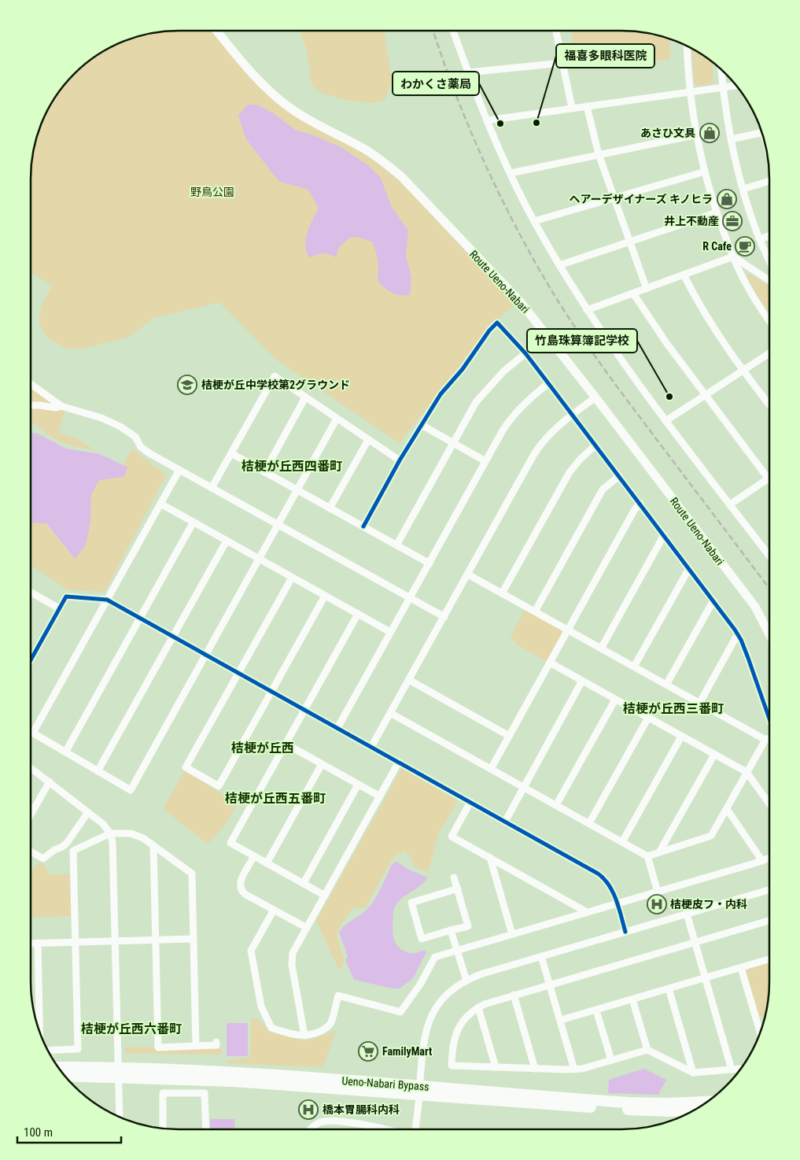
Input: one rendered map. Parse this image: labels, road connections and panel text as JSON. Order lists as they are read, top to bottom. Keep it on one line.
{"streets":{"highway":["Ueno-Nabari Bypass"],"main road":["Route Ueno-Nabari"]},"districts":["桔梗が丘西四番町","桔梗が丘西三番町","桔梗が丘西","桔梗が丘西五番町","桔梗が丘西六番町"],"parks":["野鳥公園"],"places":{"other":["福喜多眼科医院","わかくさ薬局","竹島珠算簿記学校"],"shop":["あさひ文具","ヘアーデザイナーズ キノヒラ"],"office":["井上不動産"],"cafe":["R Cafe"],"school or university":["桔梗が丘中学校第2グラウンド"],"hospital":["桔梗皮フ・内科","橋本胃腸科内科"],"supermarket":["FamilyMart"]},"scale_bar":"100 m"}
